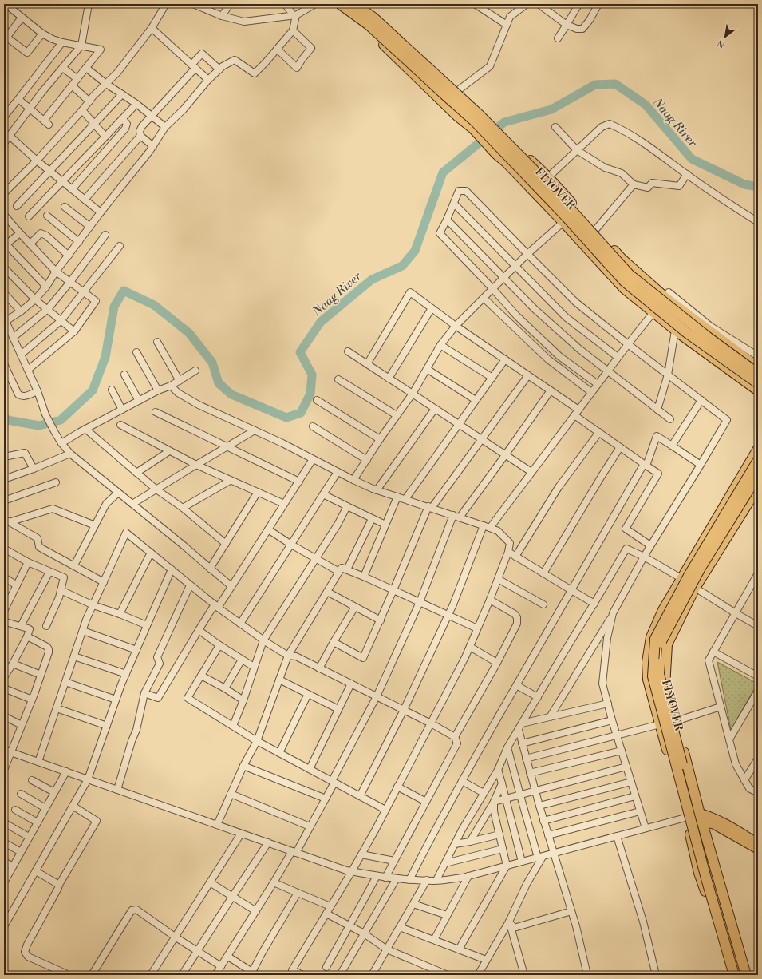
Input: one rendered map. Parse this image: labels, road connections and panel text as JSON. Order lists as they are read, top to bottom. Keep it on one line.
{"streets":{"highway":["FLYOVER"]},"water":["Naag River"],"north":"bottom left"}
